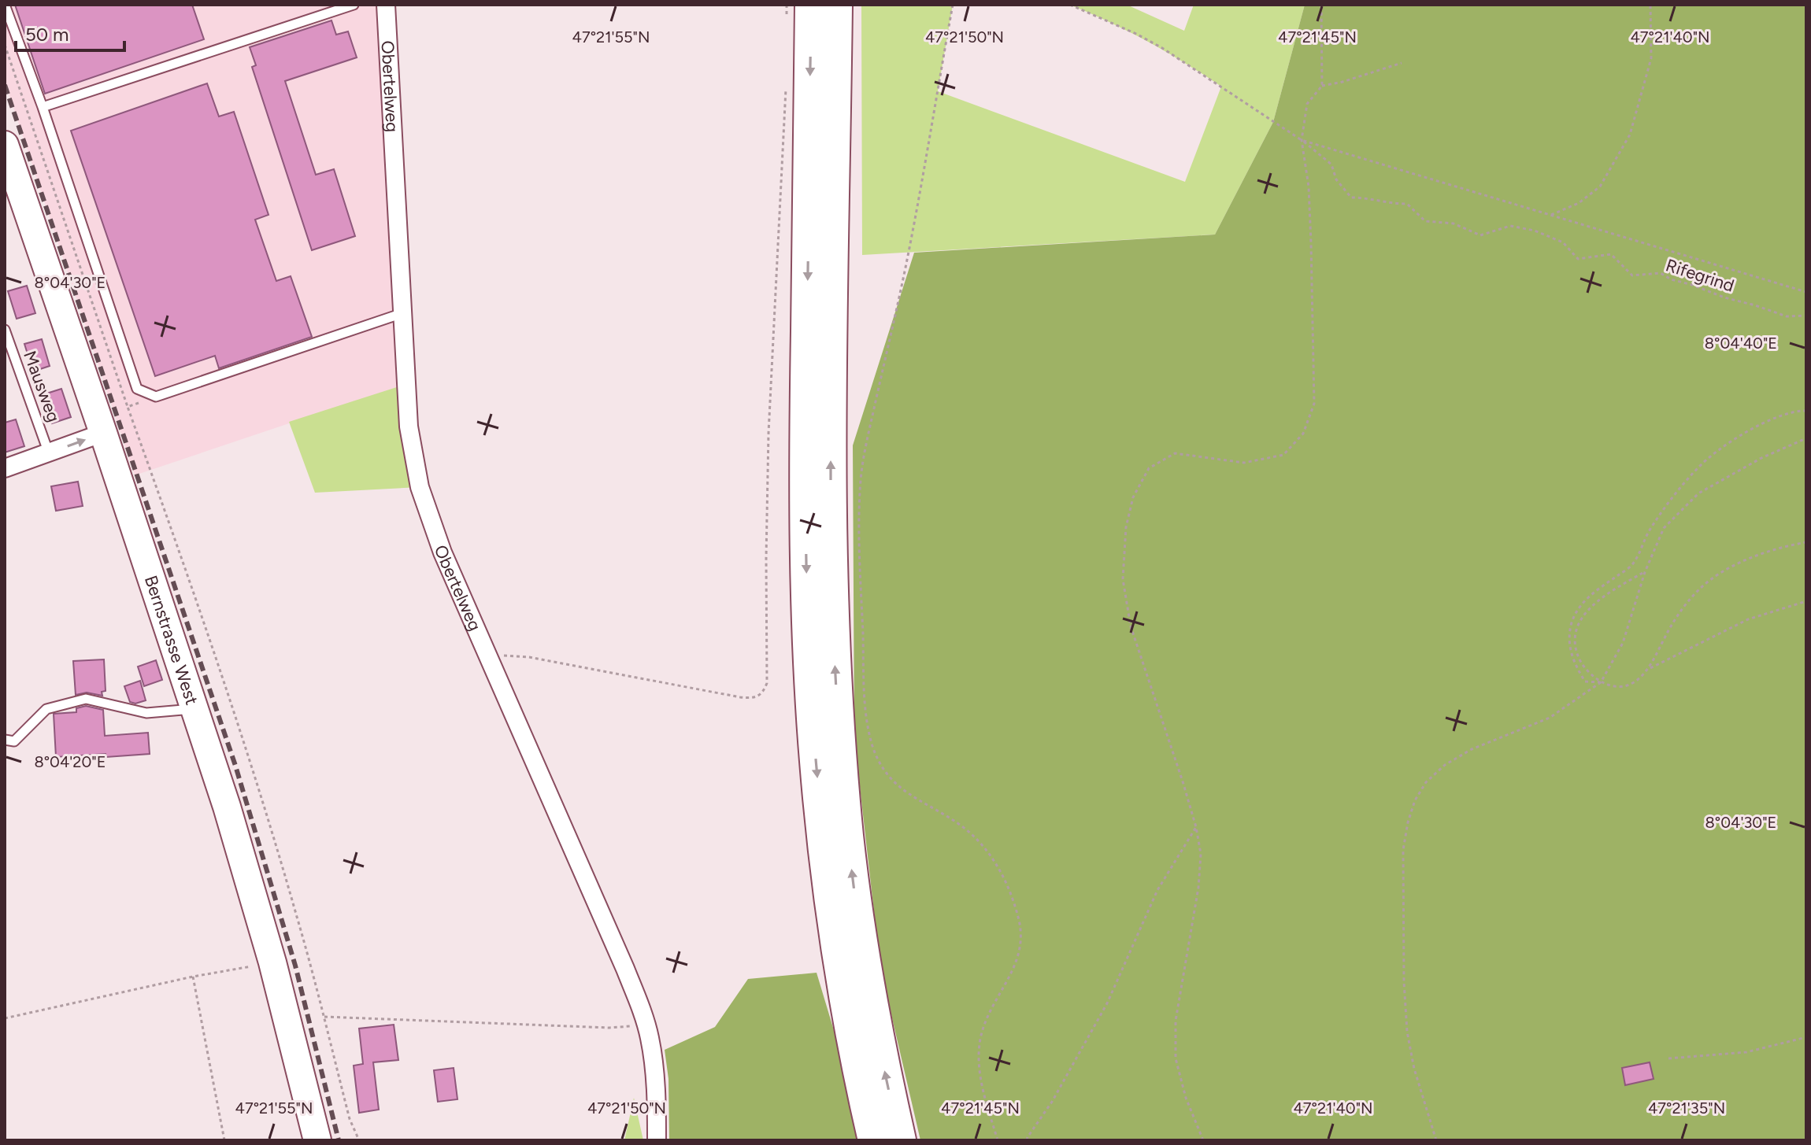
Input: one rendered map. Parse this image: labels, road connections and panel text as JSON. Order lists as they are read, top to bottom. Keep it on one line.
{"streets":{"main road":["Bernstrasse West"],"street":["Obertelweg"],"lane":["Mausweg"],"path":["Rifegrind"]},"scale_bar":"50 m","coordinates":["47°21'55\"N","47°21'50\"N","47°21'45\"N","47°21'40\"N","8°04'30\"E","8°04'40\"E","8°04'20\"E","47°21'35\"N"]}
